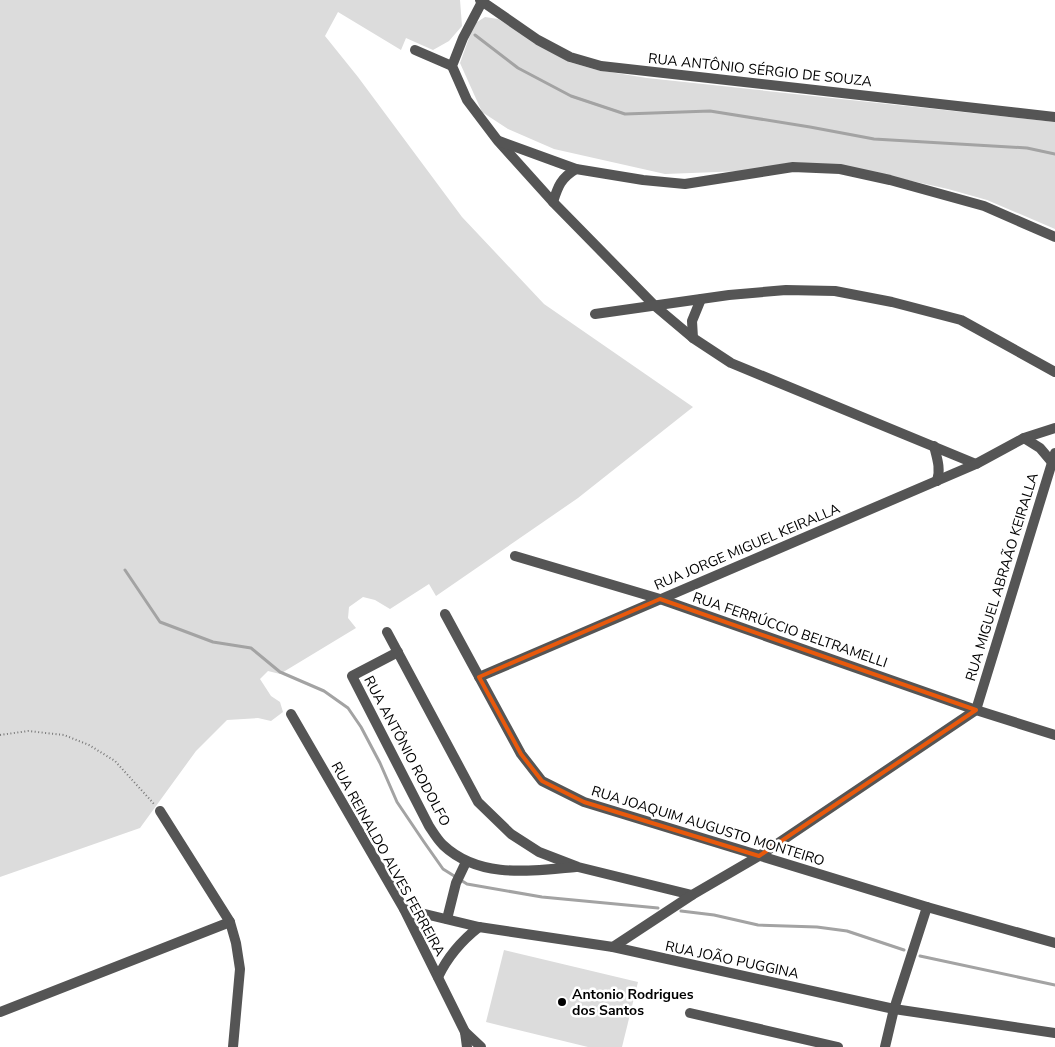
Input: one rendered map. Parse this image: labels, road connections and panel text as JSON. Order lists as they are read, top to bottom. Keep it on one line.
{"streets":{"street":["RUA ANTÔNIO SÉRGIO DE SOUZA","RUA JORGE MIGUEL KEIRALLA","RUA MIGUEL ABRAÃO KEIRALLA","RUA FERRÚCCIO BELTRAMELLI","RUA ANTÔNIO RODOLFO","RUA JOAQUIM AUGUSTO MONTEIRO","RUA REINALDO ALVES FERREIRA","RUA JOÃO PUGGINA"]},"crossings":[["RUA JORGE MIGUEL KEIRALLA","RUA FERRÚCCIO BELTRAMELLI"],["RUA JORGE MIGUEL KEIRALLA","RUA JOAQUIM AUGUSTO MONTEIRO"],["RUA MIGUEL ABRAÃO KEIRALLA","RUA FERRÚCCIO BELTRAMELLI"],["RUA REINALDO ALVES FERREIRA","RUA JOÃO PUGGINA"]],"places":["Antonio Rodrigues dos Santos"]}
